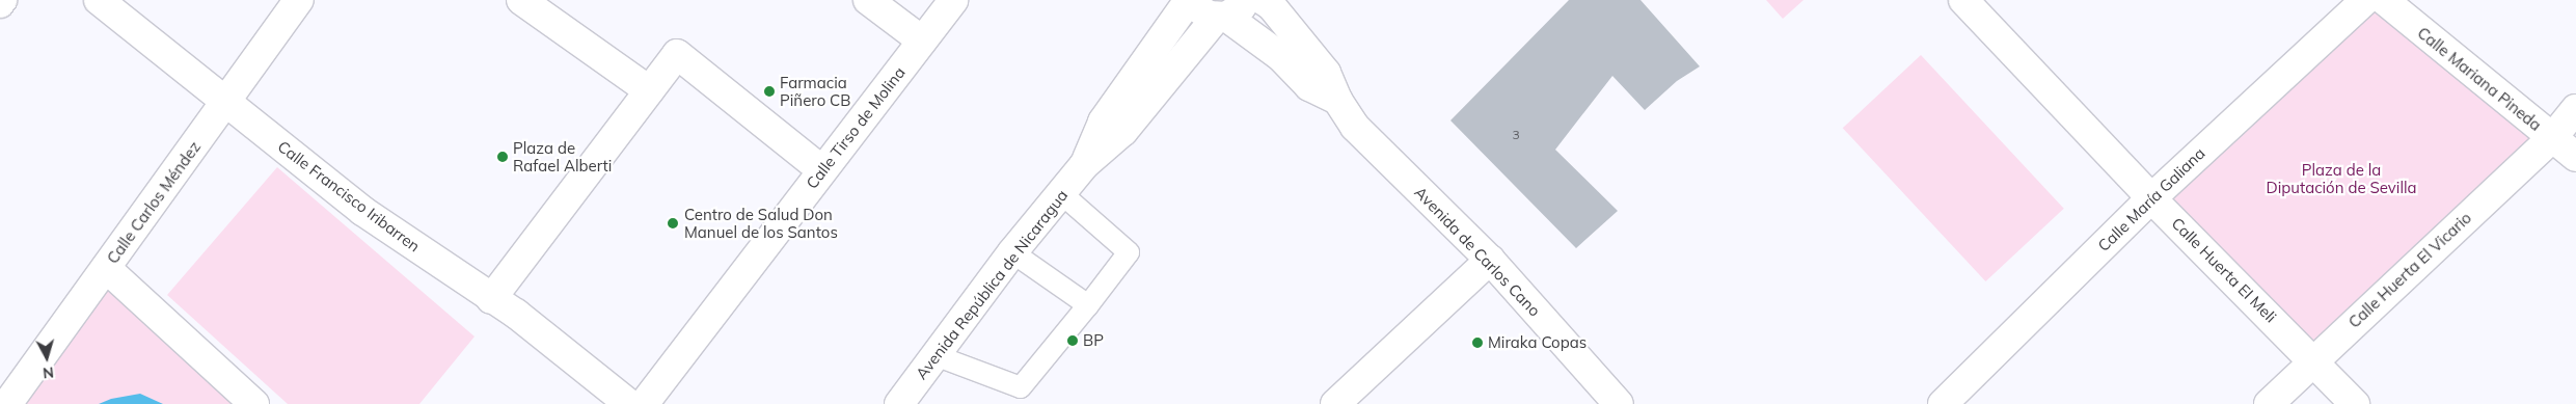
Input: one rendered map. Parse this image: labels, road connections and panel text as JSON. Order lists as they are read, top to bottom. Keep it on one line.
{"streets":{"street":["Calle Mariana Pineda","Calle Tirso de Molina","Calle Francisco Iribarren","Calle María Galiana","Calle Carlos Méndez","Avenida de Carlos Cano","Calle Huerta El Meli","Calle Huerta El Vicario","Avenida República de Nicaragua"]},"crossings":[["Calle Mariana Pineda","Calle Huerta El Vicario"],["Calle Francisco Iribarren","Calle Carlos Méndez"],["Calle María Galiana","Calle Huerta El Meli"],["Avenida de Carlos Cano","Avenida República de Nicaragua"],["Calle Huerta El Meli","Calle Huerta El Vicario"]],"parks":["Plaza de la Diputación de Sevilla"],"places":["Farmacia Piñero CB","Plaza de Rafael Alberti","Centro de Salud Don Manuel de los Santos","BP","Miraka Copas"],"house_numbers":["3"],"north":"bottom"}
